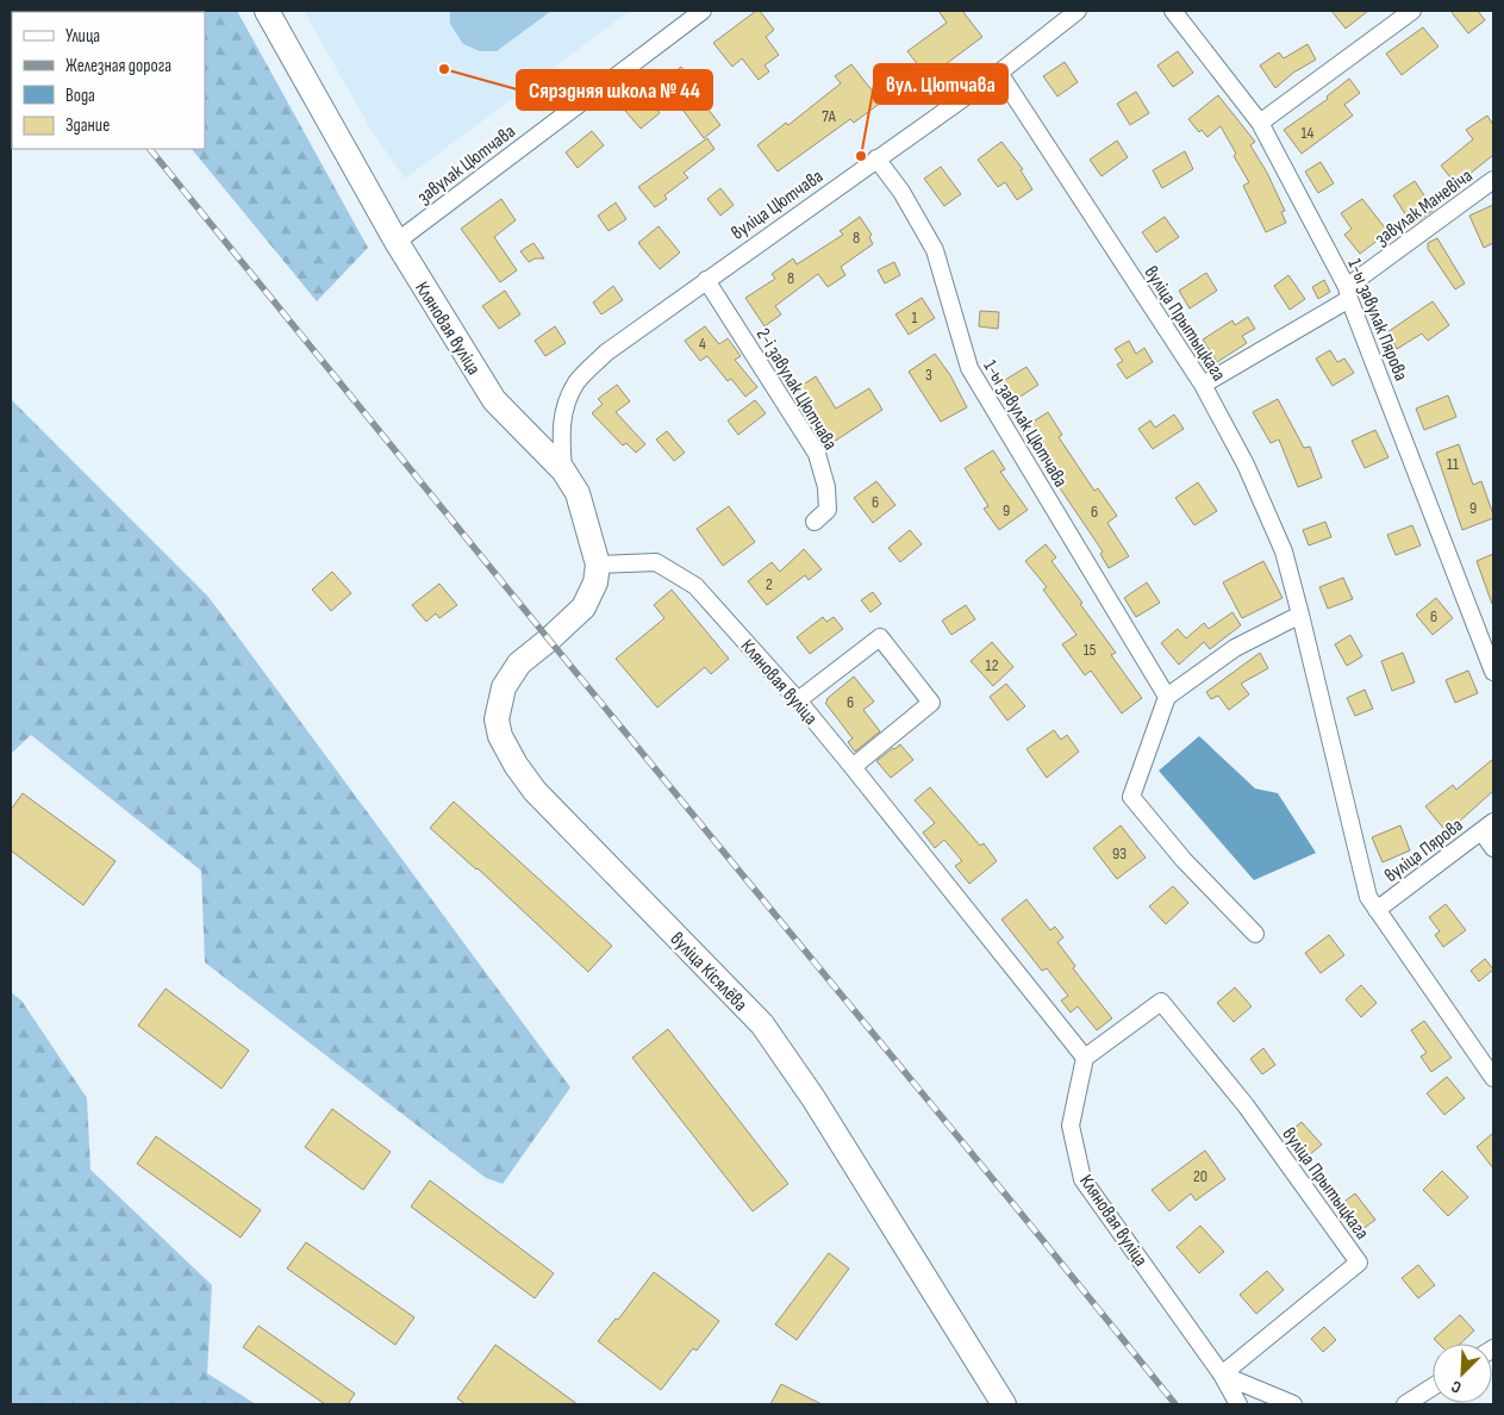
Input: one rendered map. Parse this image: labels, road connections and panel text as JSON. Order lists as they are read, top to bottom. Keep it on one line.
{"streets":{"street":["завулак Цютчава","вуліца Цютчава","завулак Маневіча","1-ы завулак Пярова","вуліца Прытыцкага","Кляновая вуліца","2-і завулак Цютчава","1-ы завулак Цютчава","вуліца Пярова","вуліца Кісялёва"]},"crossings":[["завулак Цютчава","Кляновая вуліца"],["вуліца Цютчава","вуліца Прытыцкага"],["вуліца Цютчава","Кляновая вуліца"],["вуліца Цютчава","2-і завулак Цютчава"],["вуліца Цютчава","1-ы завулак Цютчава"],["завулак Маневіча","1-ы завулак Пярова"],["завулак Маневіча","вуліца Прытыцкага"],["вуліца Прытыцкага","Кляновая вуліца"],["вуліца Прытыцкага","вуліца Пярова"],["Кляновая вуліца","вуліца Кісялёва"]],"places":["Сярэдняя школа № 44","вул. Цютчава"],"house_numbers":["7А","14","8","8","1","4","3","11","6","9","9","6","2","6","15","12","6","93","20"],"legend":["Улица","Железная дорога","Вода","Здание"],"north":"bottom left"}
